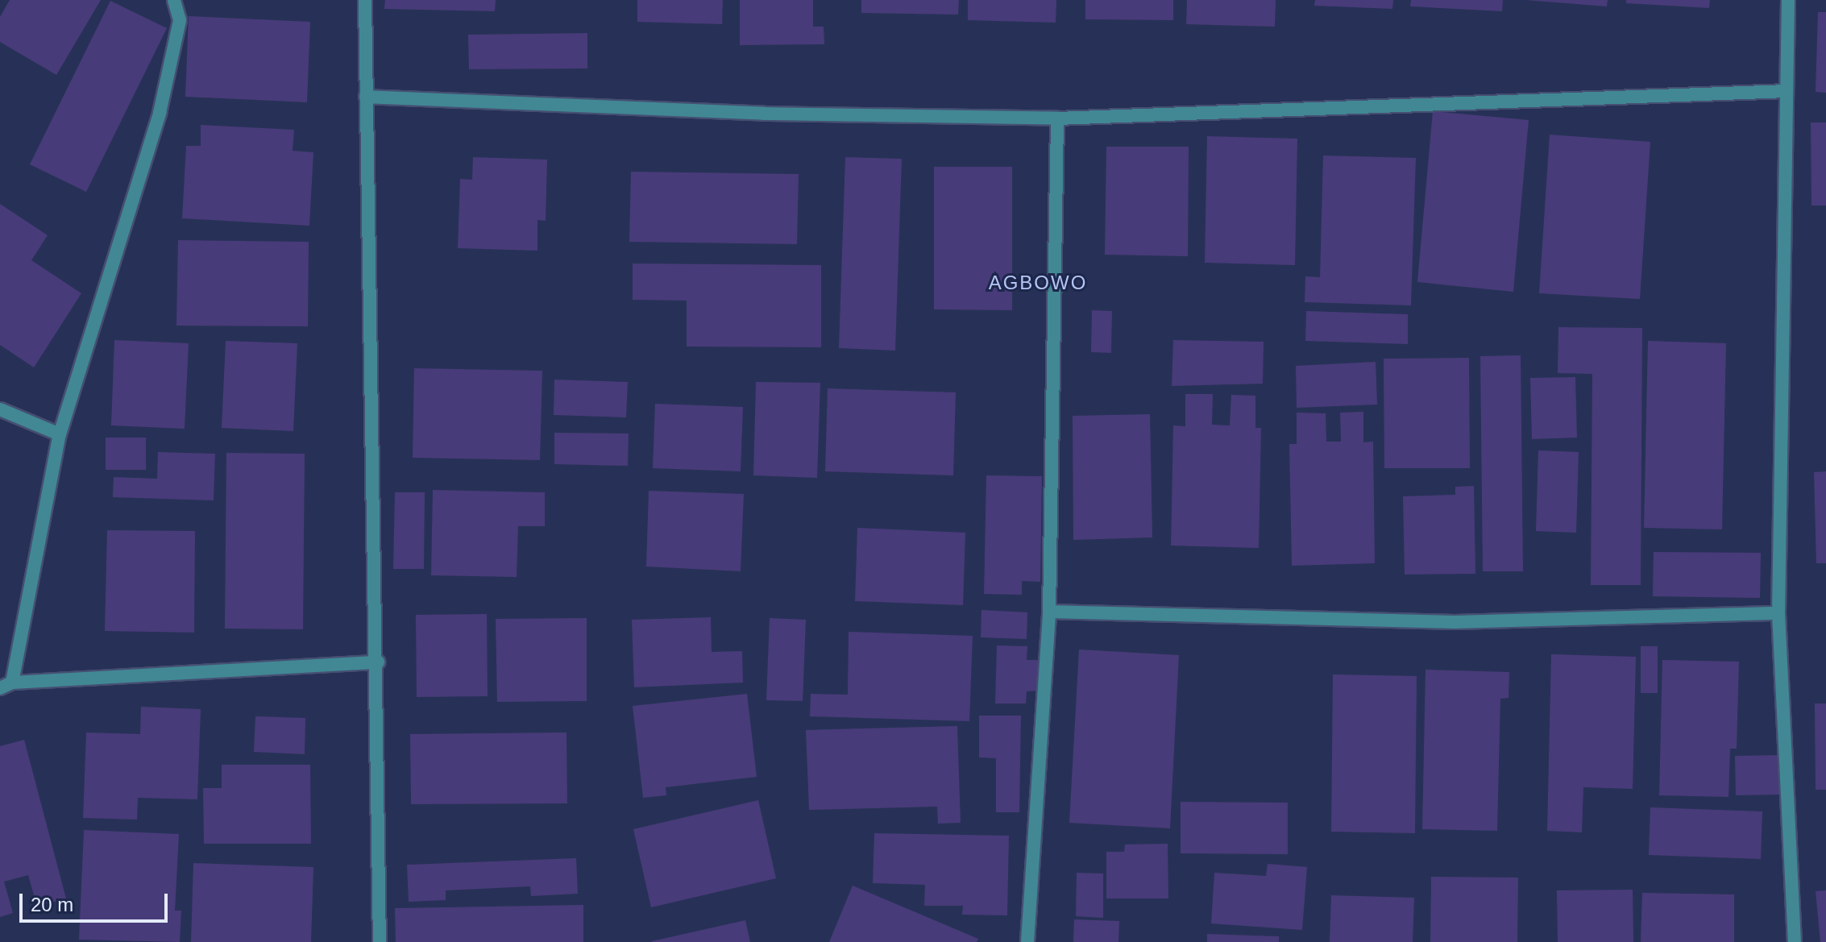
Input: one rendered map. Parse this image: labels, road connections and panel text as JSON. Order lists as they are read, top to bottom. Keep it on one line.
{"districts":["AGBOWO"],"scale_bar":"20 m"}
